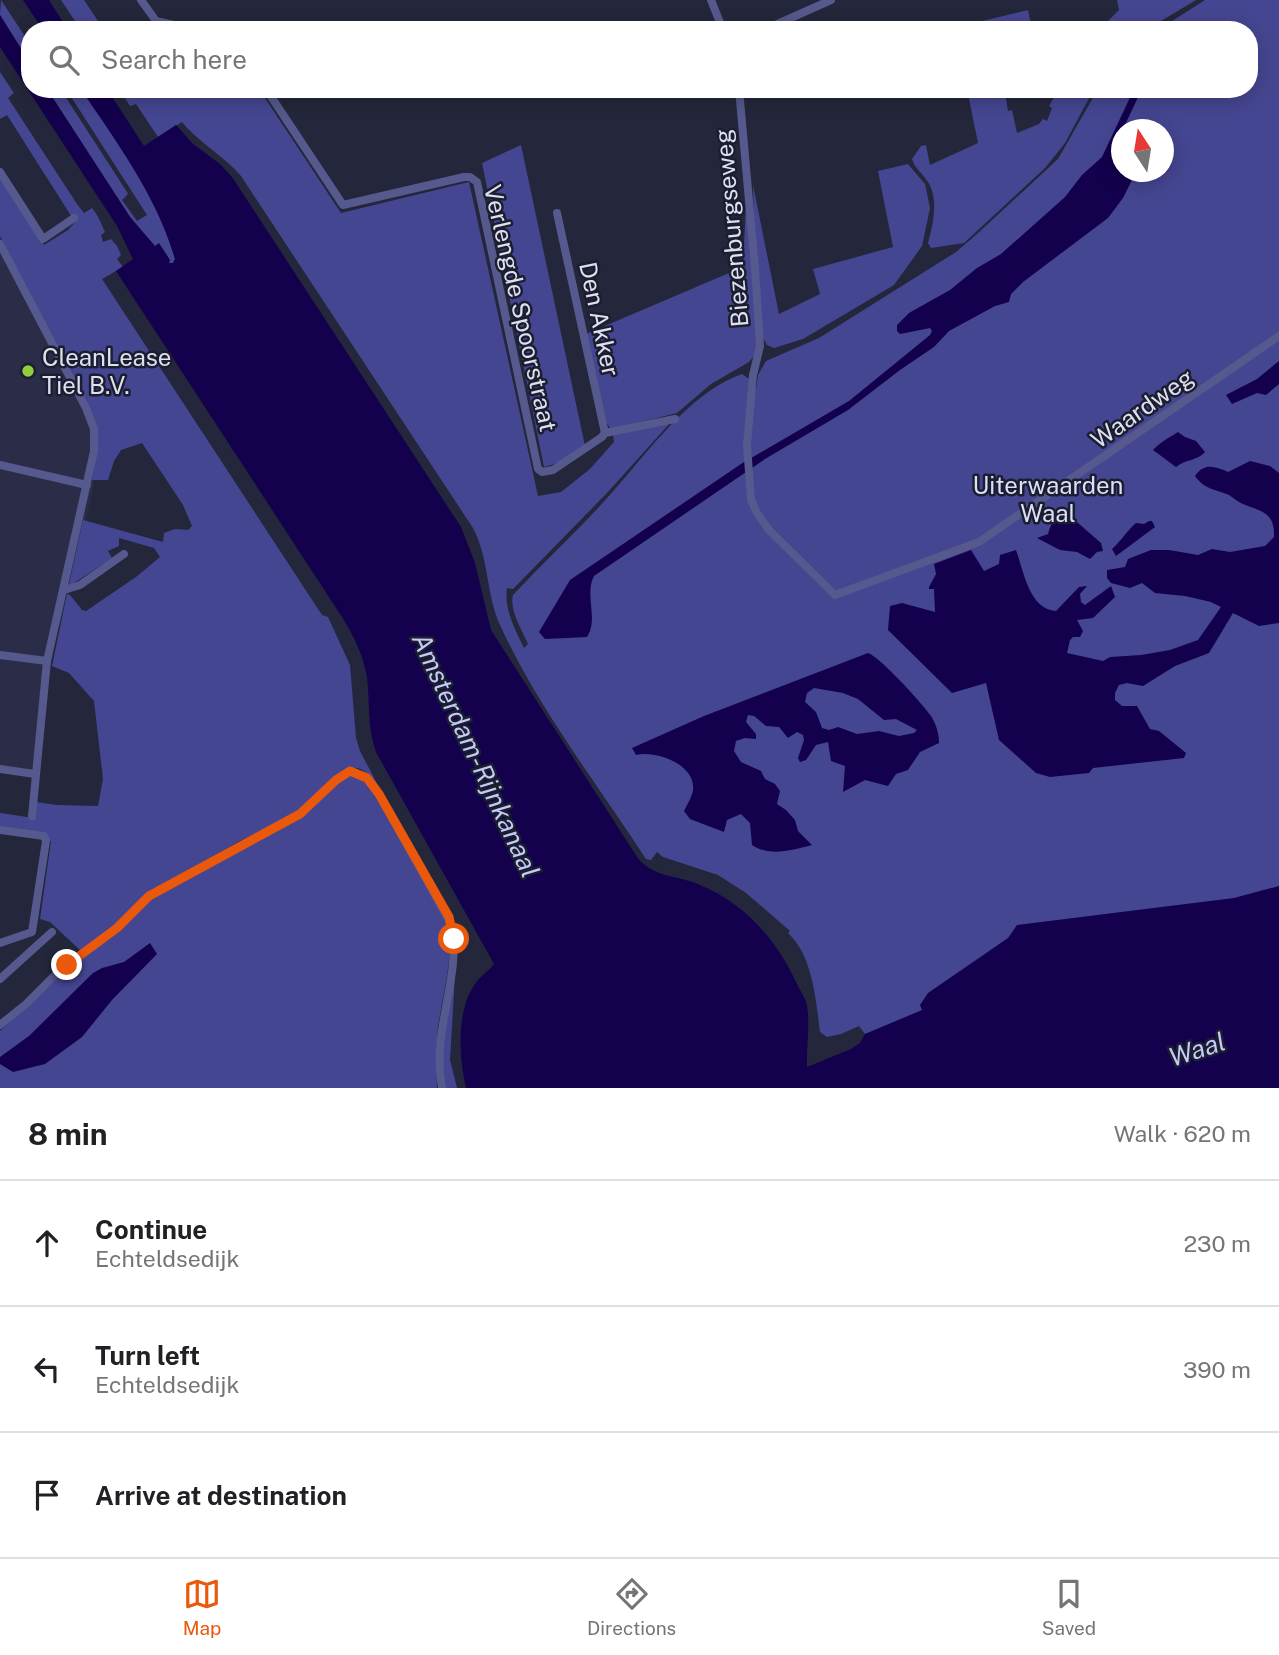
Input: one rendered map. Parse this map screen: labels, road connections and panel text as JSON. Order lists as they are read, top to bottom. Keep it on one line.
{"streets":{"street":["Biezenburgseweg","Verlengde Spoorstraat","Den Akker","Waardweg"]},"crossings":[["Biezenburgseweg","Waardweg"],["Verlengde Spoorstraat","Den Akker"]],"water":["Amsterdam-Rijnkanaal","Waal"],"parks":["Uiterwaarden Waal"],"places":["CleanLease Tiel B.V."],"north":"top","page":{"search":"Search here","heading":["8 min","Walk · 620 m"],"list":[["Continue","Echteldsedijk","230 m"],["Turn left","Echteldsedijk","390 m"],"Arrive at destination"],"nav":["Map","Directions","Saved"]}}
